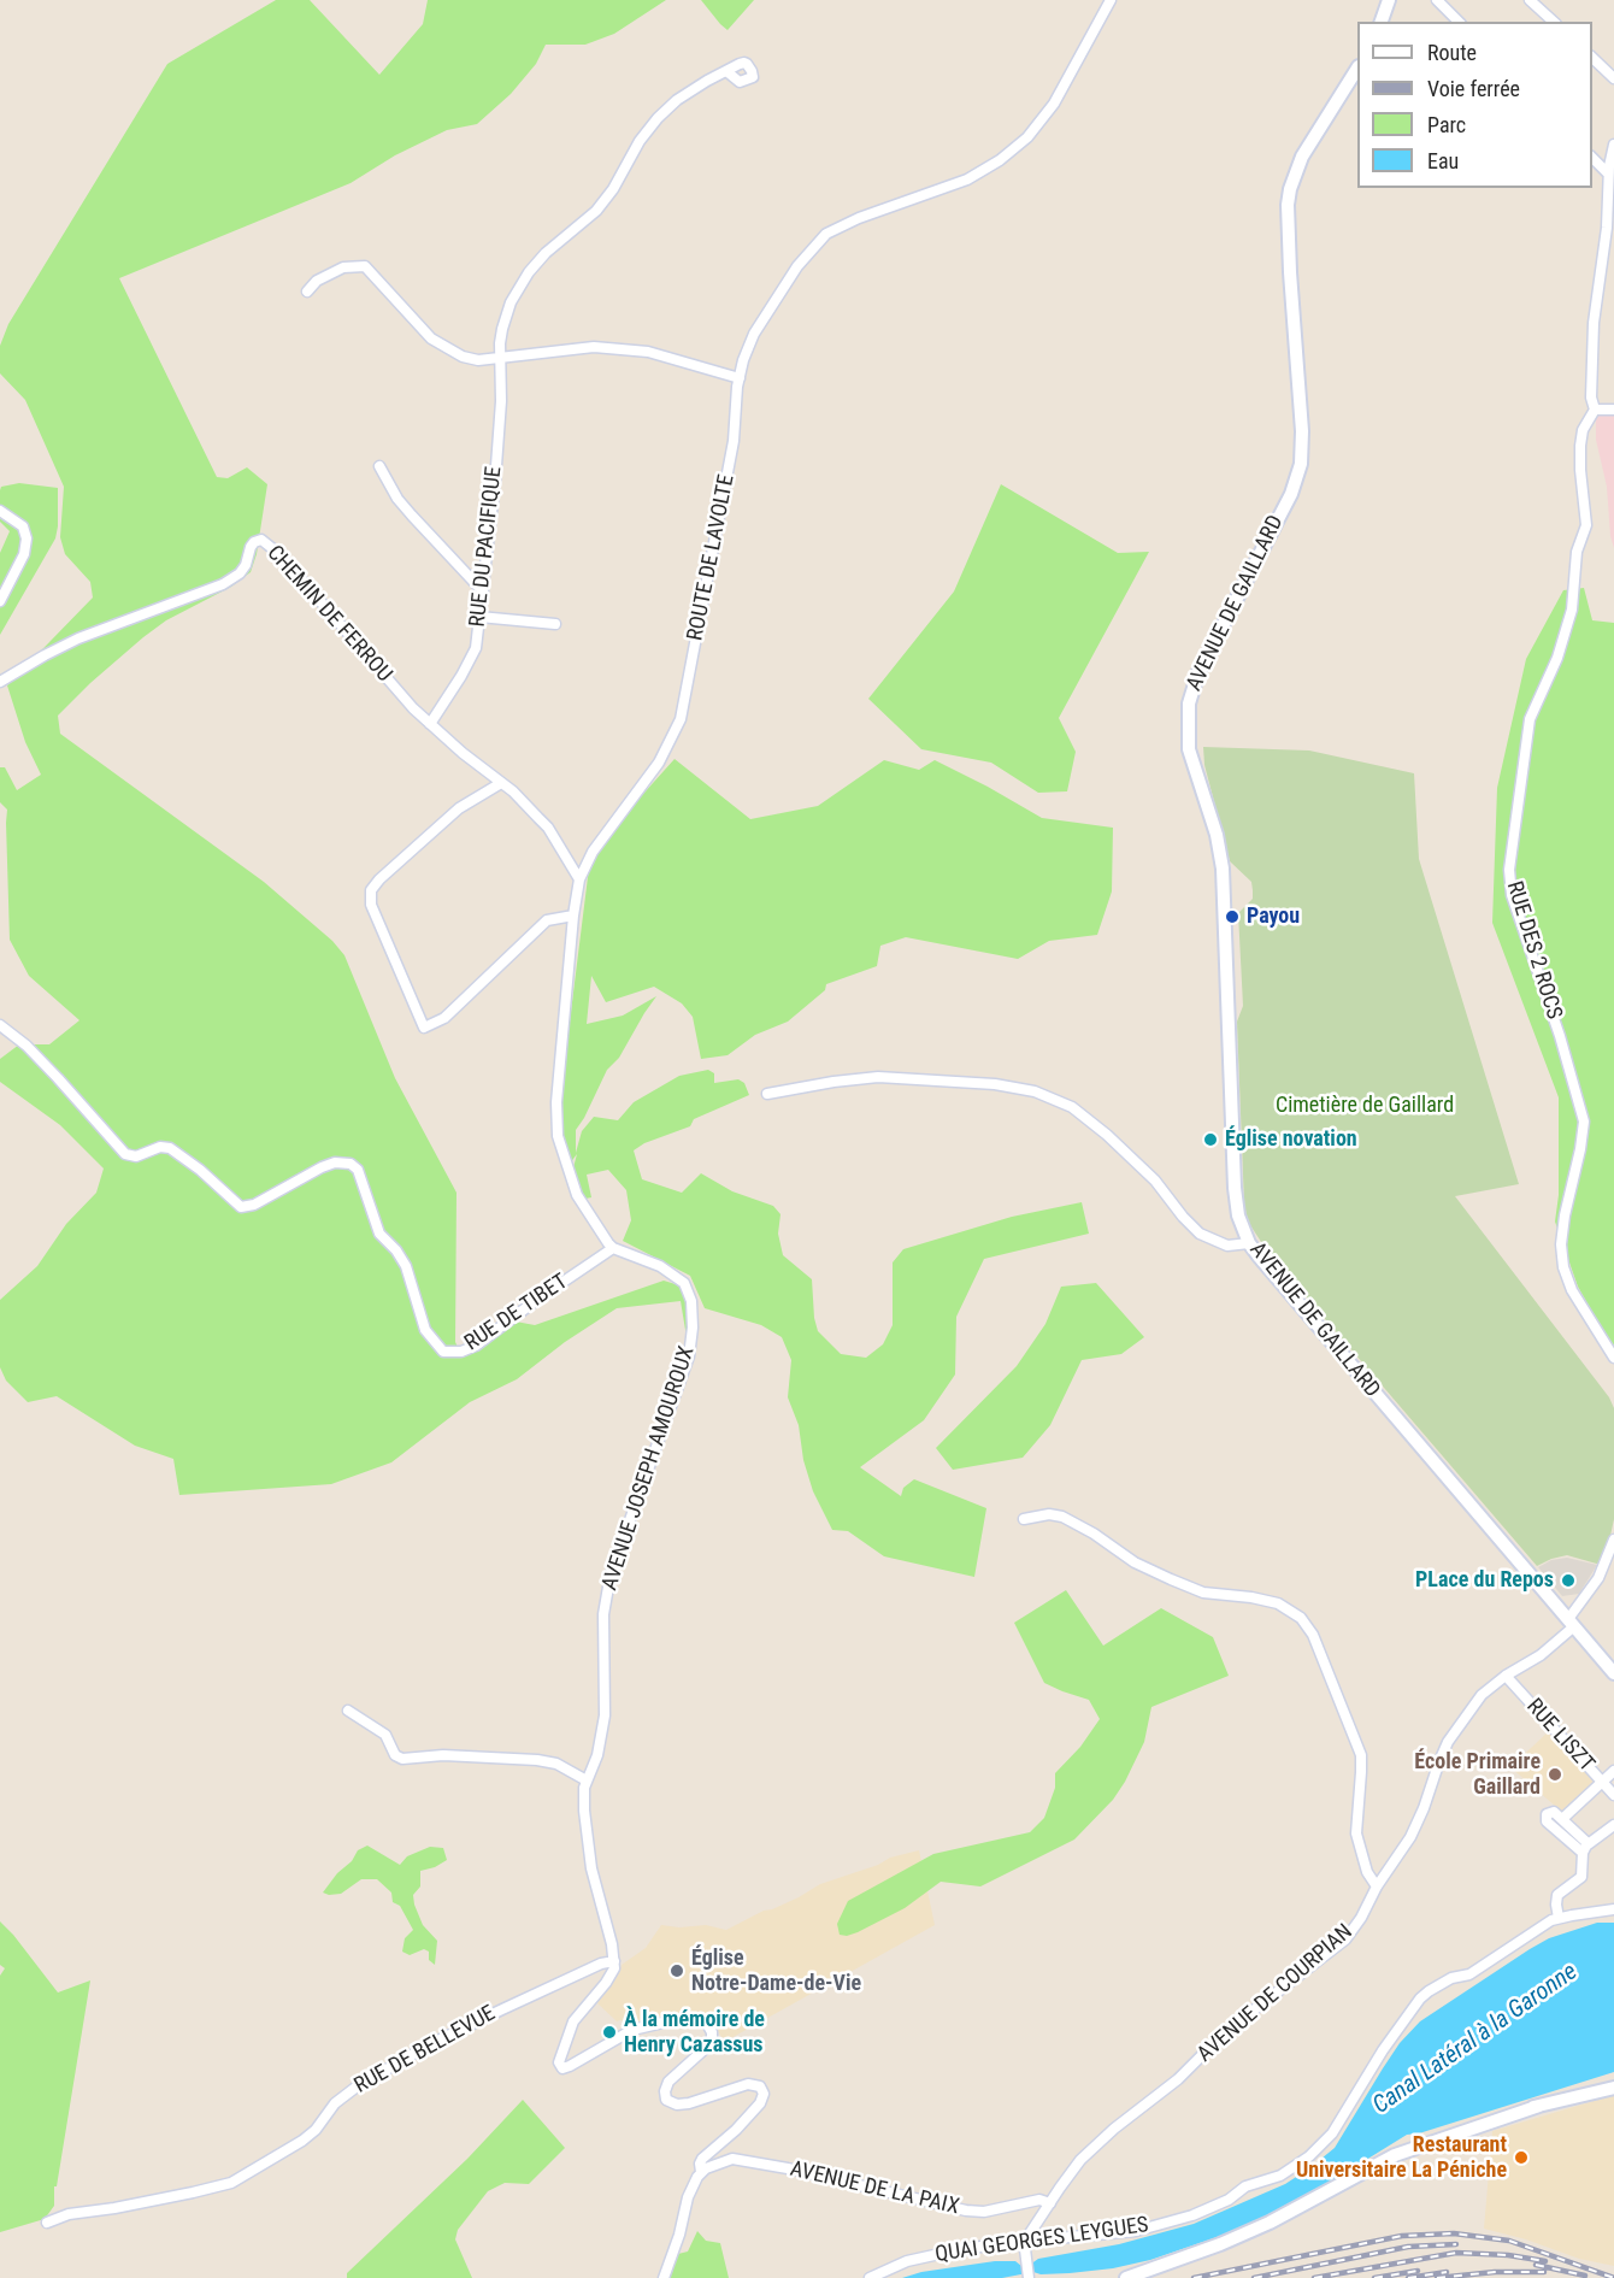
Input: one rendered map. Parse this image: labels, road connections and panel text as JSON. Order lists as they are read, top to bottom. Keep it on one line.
{"streets":{"street":["RUE DU PACIFIQUE","ROUTE DE LAVOLTE","AVENUE DE GAILLARD","CHEMIN DE FERROU","RUE DES 2 ROCS","RUE DE TIBET","AVENUE JOSEPH AMOUROUX","RUE LISZT","AVENUE DE COURPIAN","RUE DE BELLEVUE","AVENUE DE LA PAIX","QUAI GEORGES LEYGUES"]},"crossings":[["RUE DU PACIFIQUE","CHEMIN DE FERROU"],["ROUTE DE LAVOLTE","CHEMIN DE FERROU"],["ROUTE DE LAVOLTE","RUE DE TIBET"],["ROUTE DE LAVOLTE","AVENUE JOSEPH AMOUROUX"],["AVENUE DE GAILLARD","AVENUE DE COURPIAN"],["RUE DE TIBET","AVENUE JOSEPH AMOUROUX"],["AVENUE JOSEPH AMOUROUX","RUE DE BELLEVUE"],["RUE LISZT","AVENUE DE COURPIAN"],["AVENUE DE COURPIAN","AVENUE DE LA PAIX"],["AVENUE DE COURPIAN","QUAI GEORGES LEYGUES"]],"water":["Canal Latéral à la Garonne"],"parks":["Cimetière de Gaillard"],"places":["Payou","Église novation","PLace du Repos","École Primaire Gaillard","Église Notre-Dame-de-Vie","À la mémoire de Henry Cazassus","Restaurant Universitaire La Péniche"],"legend":["Route","Voie ferrée","Parc","Eau"]}
